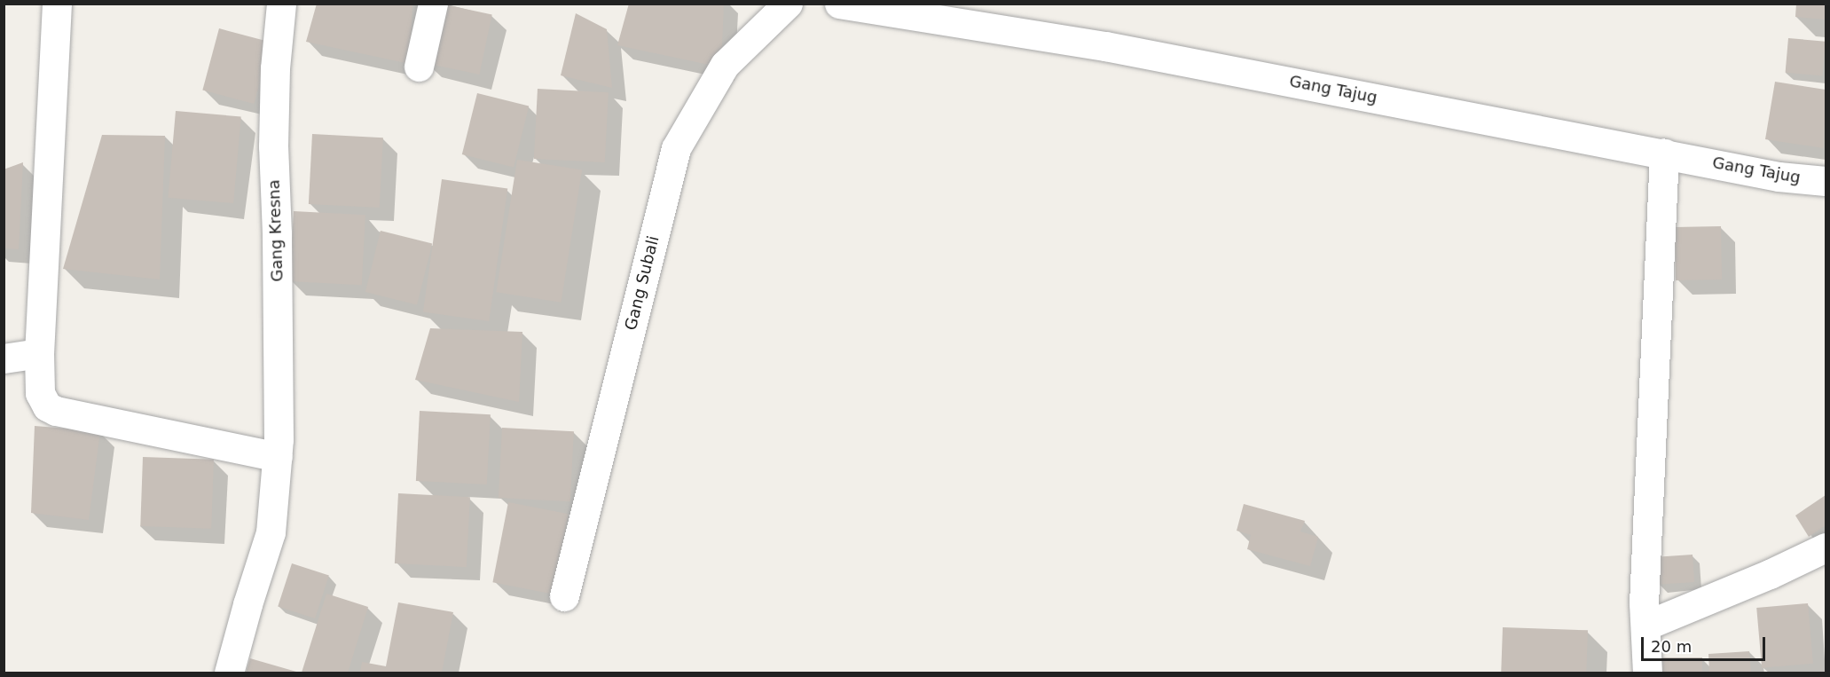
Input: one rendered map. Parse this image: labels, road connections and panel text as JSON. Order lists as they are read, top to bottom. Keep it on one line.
{"streets":{"street":["Gang Tajug","Gang Kresna","Gang Subali"]},"scale_bar":"20 m"}
